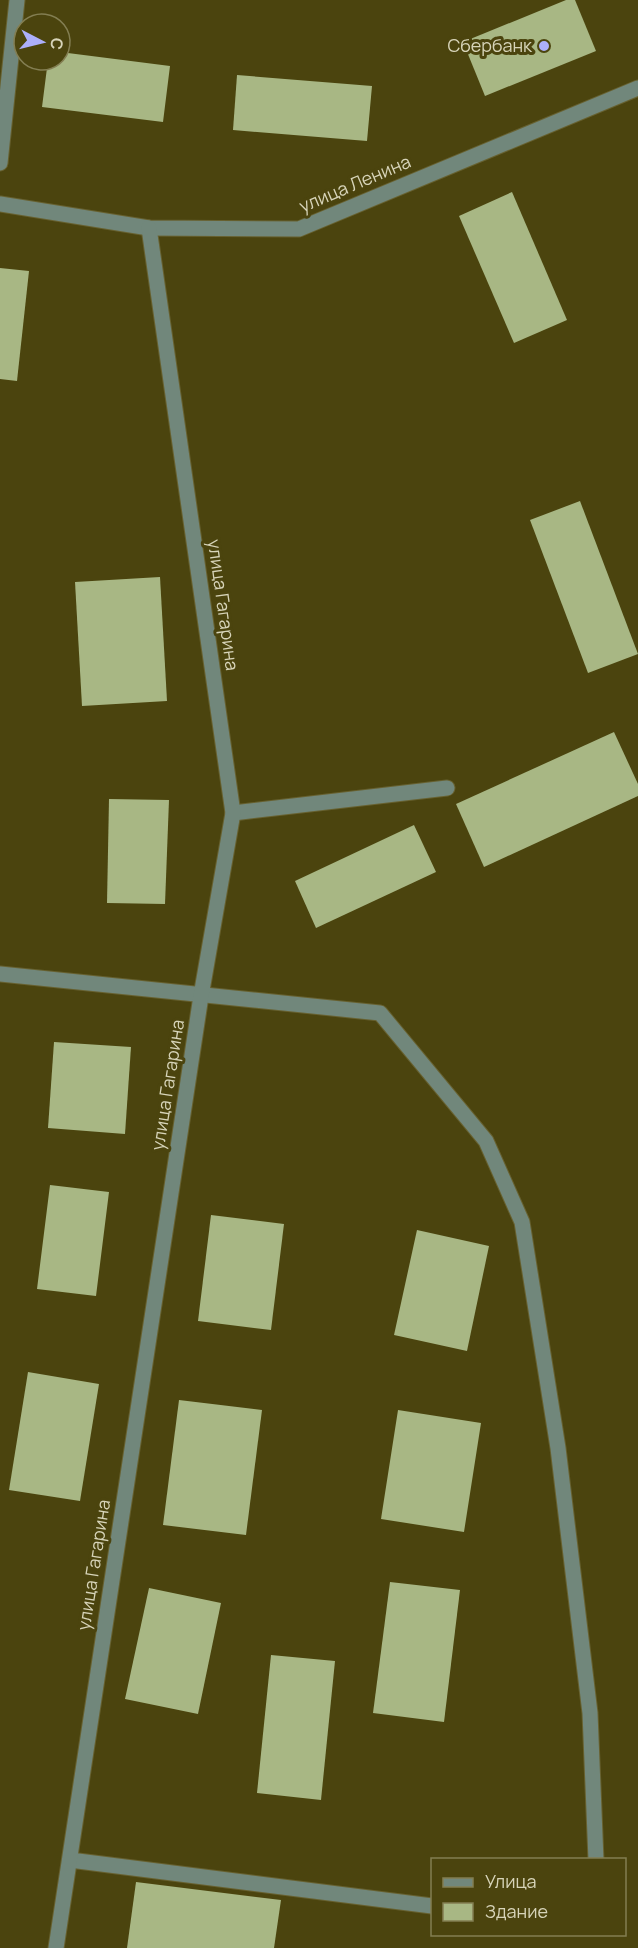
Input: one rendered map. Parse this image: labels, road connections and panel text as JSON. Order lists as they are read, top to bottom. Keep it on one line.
{"streets":{"street":["улица Ленина","улица Гагарина"]},"crossings":[["улица Ленина","улица Гагарина"]],"places":["Сбербанк"],"legend":["Улица","Здание"],"north":"right"}
